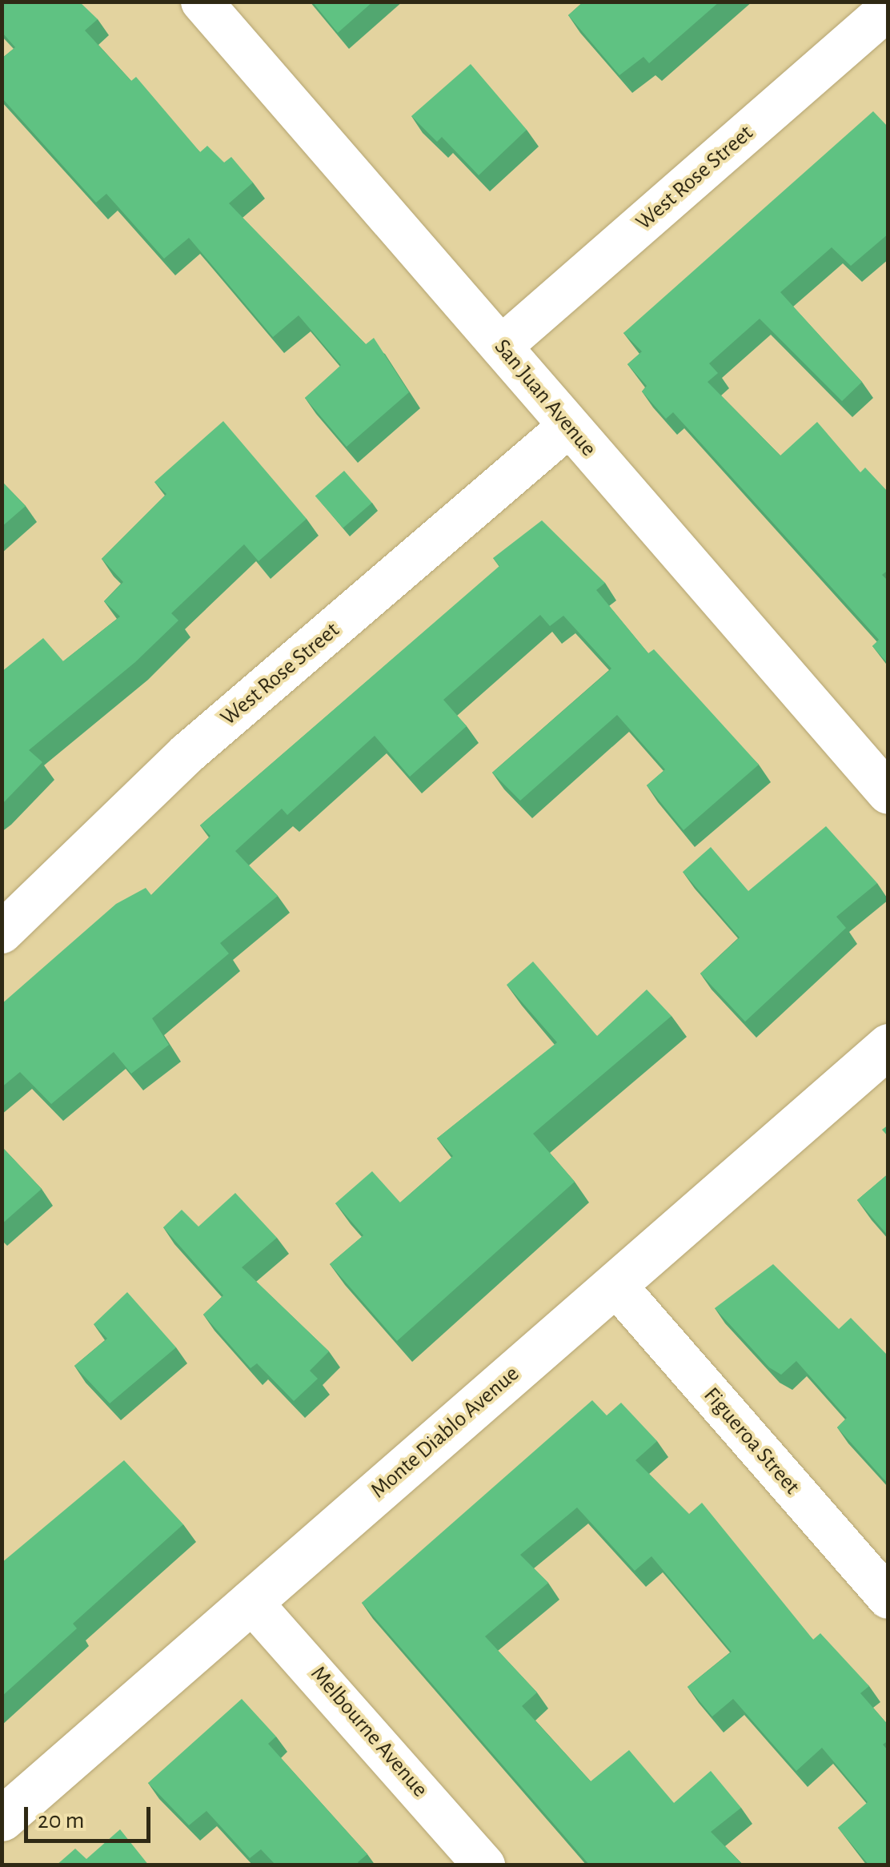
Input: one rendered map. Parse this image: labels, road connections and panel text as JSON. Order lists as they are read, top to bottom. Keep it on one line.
{"streets":{"street":["West Rose Street","San Juan Avenue","Monte Diablo Avenue","Figueroa Street","Melbourne Avenue"]},"crossings":[["West Rose Street","San Juan Avenue"],["Monte Diablo Avenue","Figueroa Street"],["Monte Diablo Avenue","Melbourne Avenue"]],"scale_bar":"20 m"}
